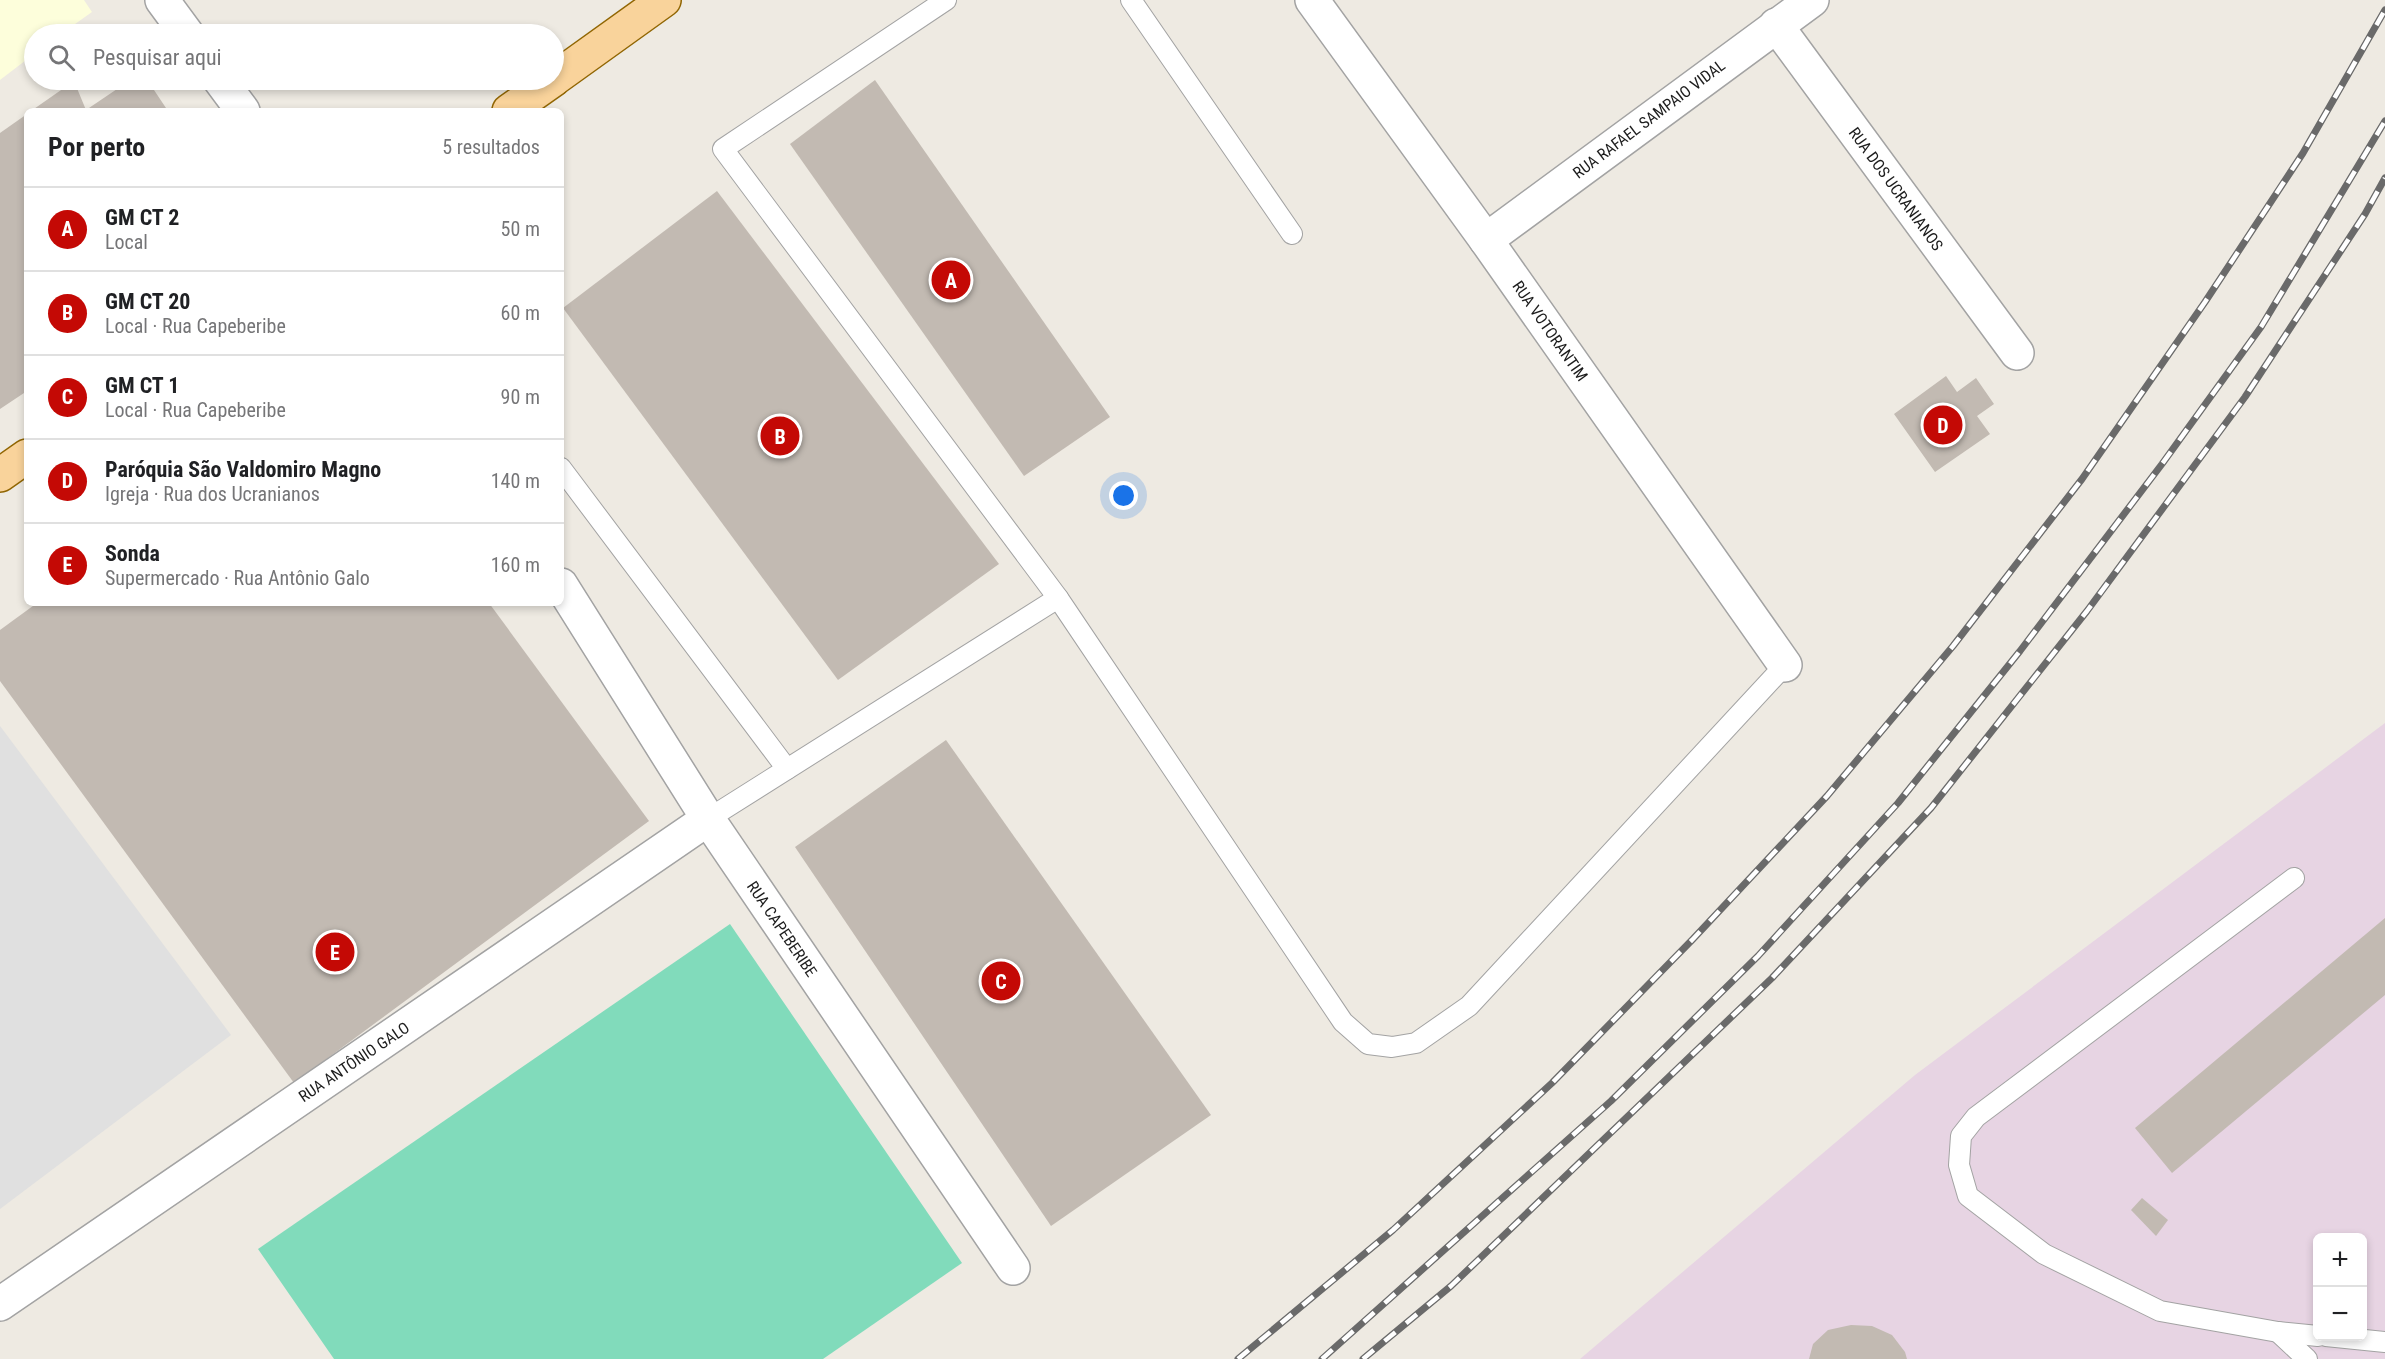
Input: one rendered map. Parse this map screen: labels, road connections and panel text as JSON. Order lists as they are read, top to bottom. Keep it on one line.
{"streets":{"street":["RUA RAFAEL SAMPAIO VIDAL","RUA DOS UCRANIANOS","RUA VOTORANTIM","RUA CAPEBERIBE","RUA ANTÔNIO GALO"]},"crossings":[["RUA RAFAEL SAMPAIO VIDAL","RUA DOS UCRANIANOS"],["RUA RAFAEL SAMPAIO VIDAL","RUA VOTORANTIM"],["RUA CAPEBERIBE","RUA ANTÔNIO GALO"]],"page":{"search":"Pesquisar aqui","heading":["Por perto","5 resultados"],"list":[{"mark":"A","name":"GM CT 2","note":"Local","value":"50 m"},{"mark":"B","name":"GM CT 20","note":"Local · Rua Capeberibe","value":"60 m"},{"mark":"C","name":"GM CT 1","note":"Local · Rua Capeberibe","value":"90 m"},{"mark":"D","name":"Paróquia São Valdomiro Magno","note":"Igreja · Rua dos Ucranianos","value":"140 m"},{"mark":"E","name":"Sonda","note":"Supermercado · Rua Antônio Galo","value":"160 m"}],"pins":["A","D","B","E","C"],"map_buttons":["+","−"]}}
